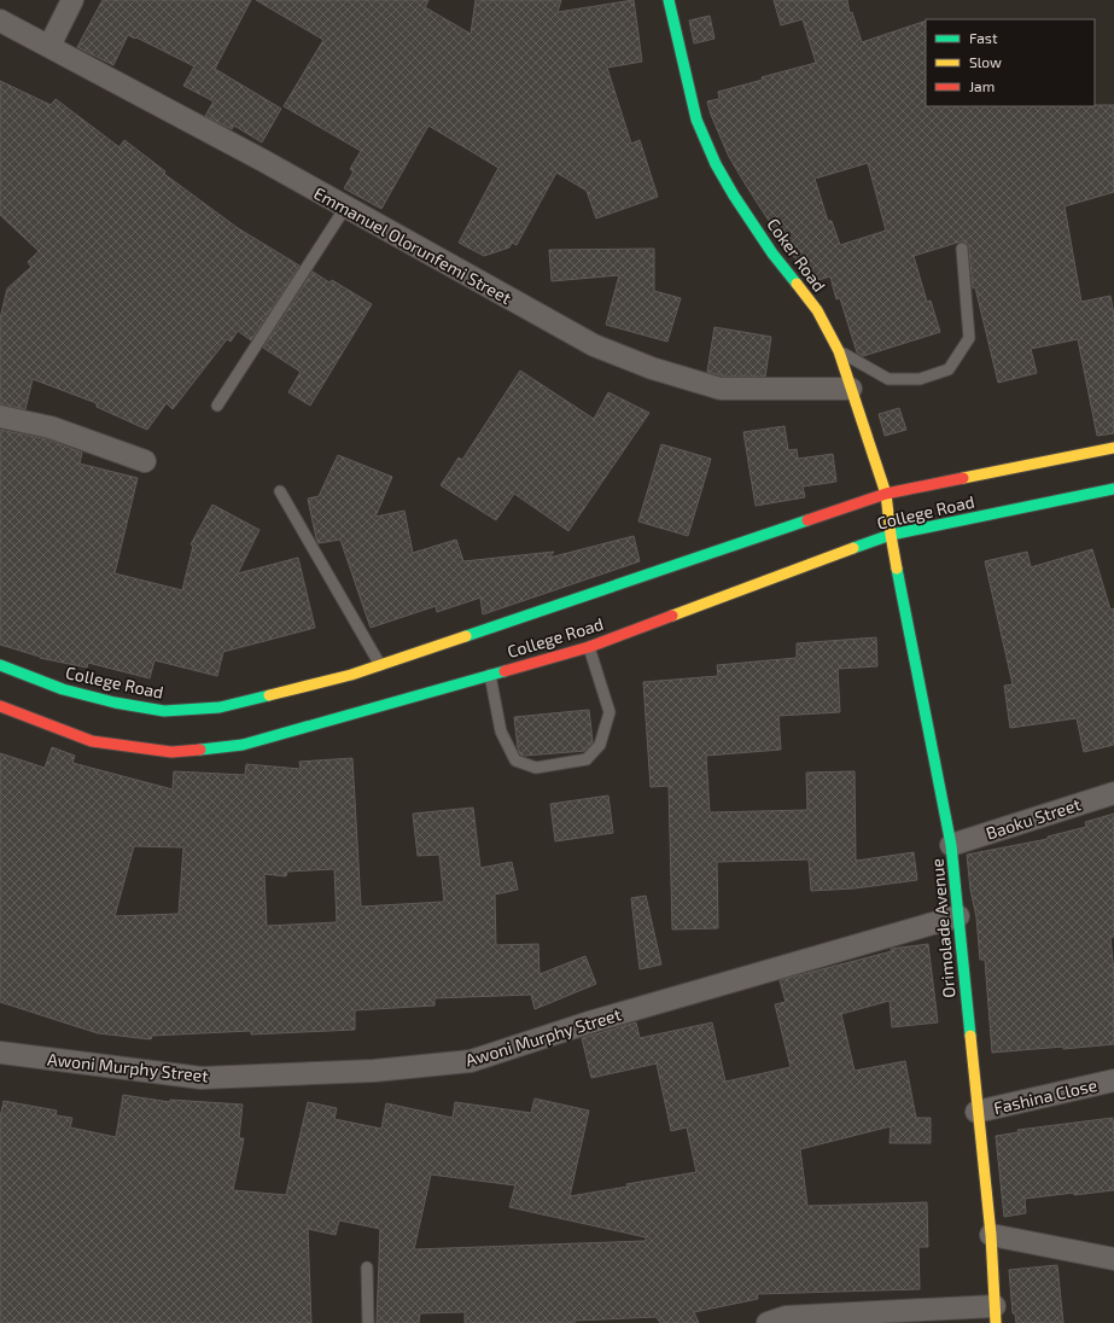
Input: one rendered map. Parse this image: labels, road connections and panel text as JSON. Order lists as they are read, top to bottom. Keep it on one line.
{"streets":{"main road":["Coker Road","College Road","Orimolade Avenue"],"street":["Emmanuel Olorunfemi Street","Baoku Street","Awoni Murphy Street","Fashina Close"]},"crossings":[["Emmanuel Olorunfemi Street","Coker Road"],["Coker Road","College Road"],["Coker Road","Orimolade Avenue"],["College Road","Orimolade Avenue"],["Baoku Street","Orimolade Avenue"],["Orimolade Avenue","Awoni Murphy Street"],["Orimolade Avenue","Fashina Close"]],"legend":["Fast","Slow","Jam"]}
